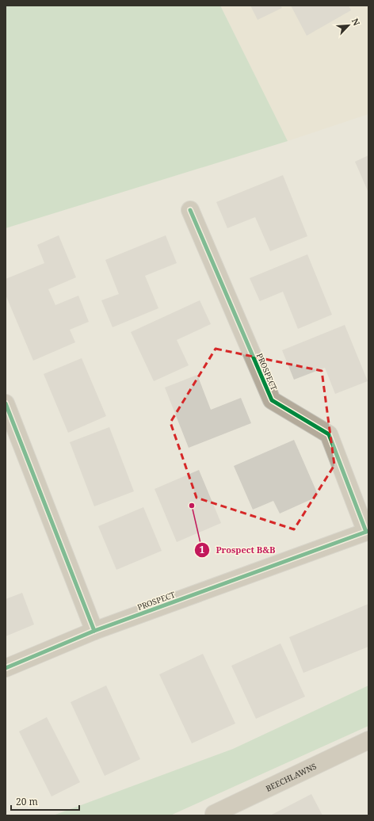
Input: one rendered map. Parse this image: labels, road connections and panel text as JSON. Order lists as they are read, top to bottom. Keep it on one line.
{"streets":{"street":["PROSPECT","BEECHLAWNS"]},"places":["Prospect B&B"],"scale_bar":"20 m","north":"top right"}
